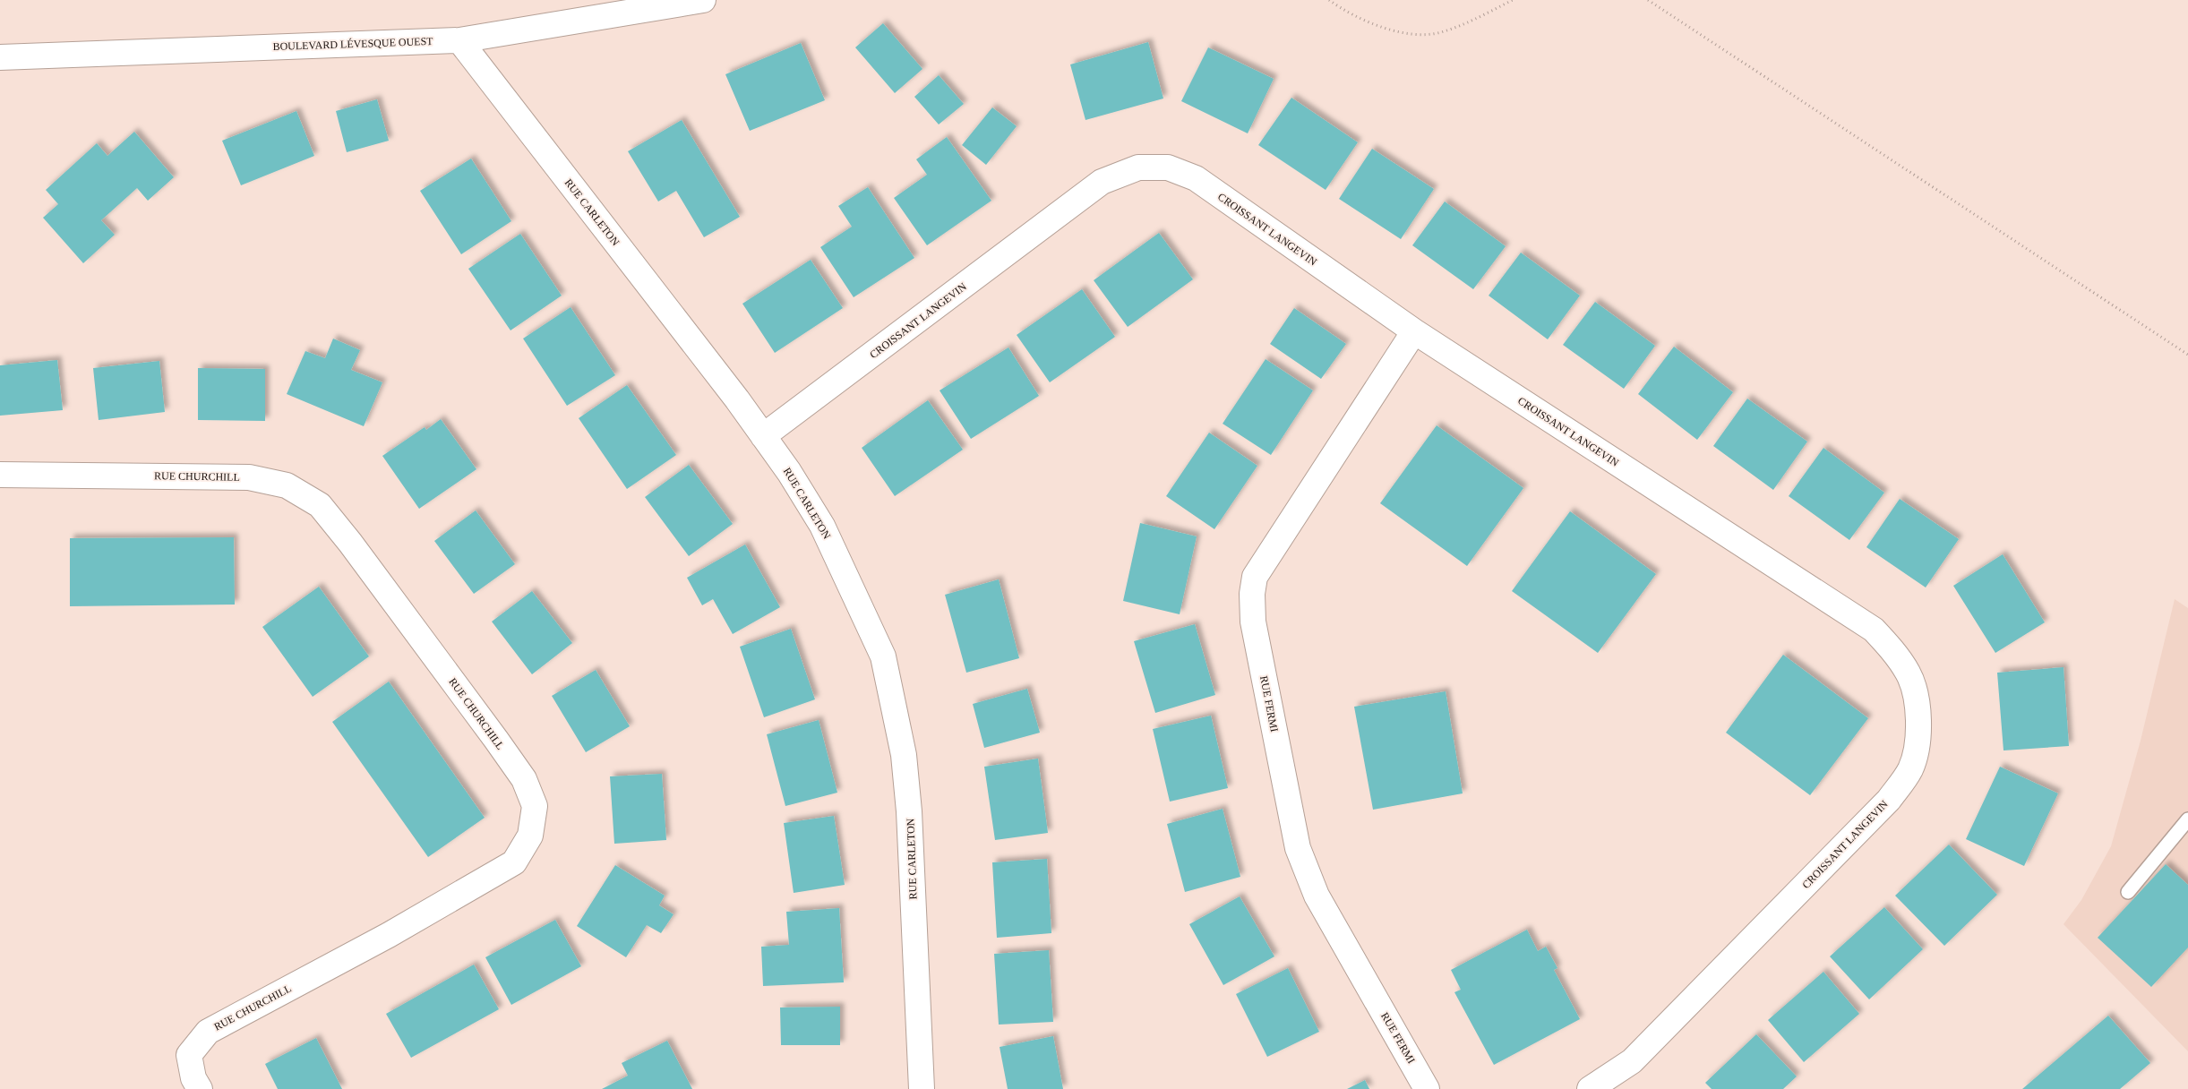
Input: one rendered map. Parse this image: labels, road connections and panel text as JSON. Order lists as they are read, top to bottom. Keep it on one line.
{"streets":{"street":["BOULEVARD LÉVESQUE OUEST","RUE CARLETON","CROISSANT LANGEVIN","RUE CHURCHILL","RUE FERMI"]},"crossings":[["BOULEVARD LÉVESQUE OUEST","RUE CARLETON"],["RUE CARLETON","CROISSANT LANGEVIN"],["CROISSANT LANGEVIN","RUE FERMI"]]}
